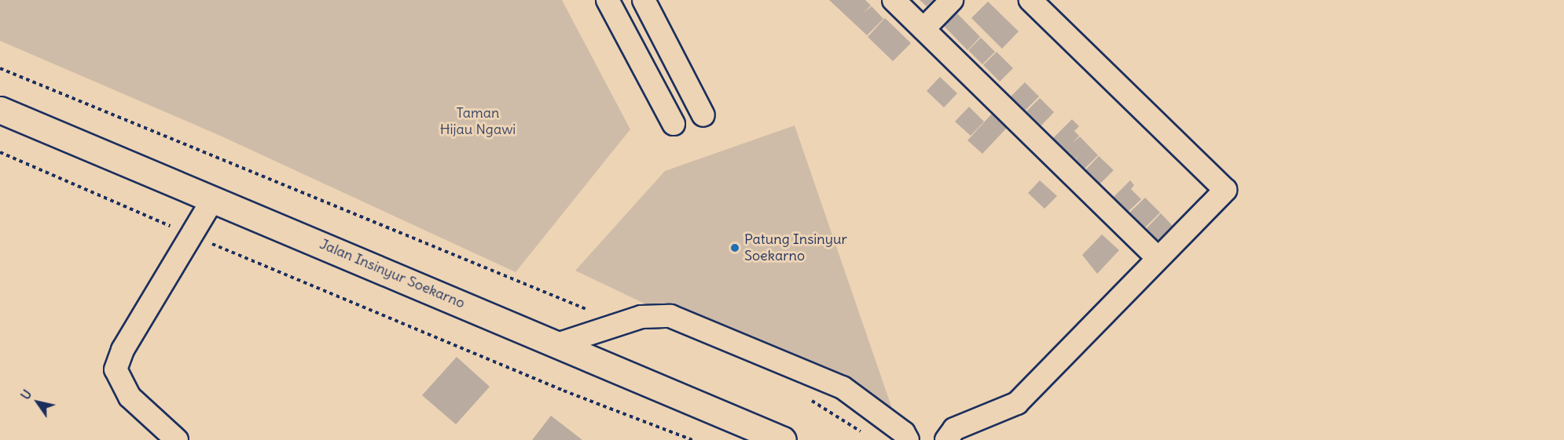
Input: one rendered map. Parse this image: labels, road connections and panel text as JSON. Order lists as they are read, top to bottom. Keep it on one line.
{"streets":{"highway":["Jalan Insinyur Soekarno"]},"parks":["Taman Hijau Ngawi"],"places":["Patung Insinyur Soekarno"],"north":"top left"}
